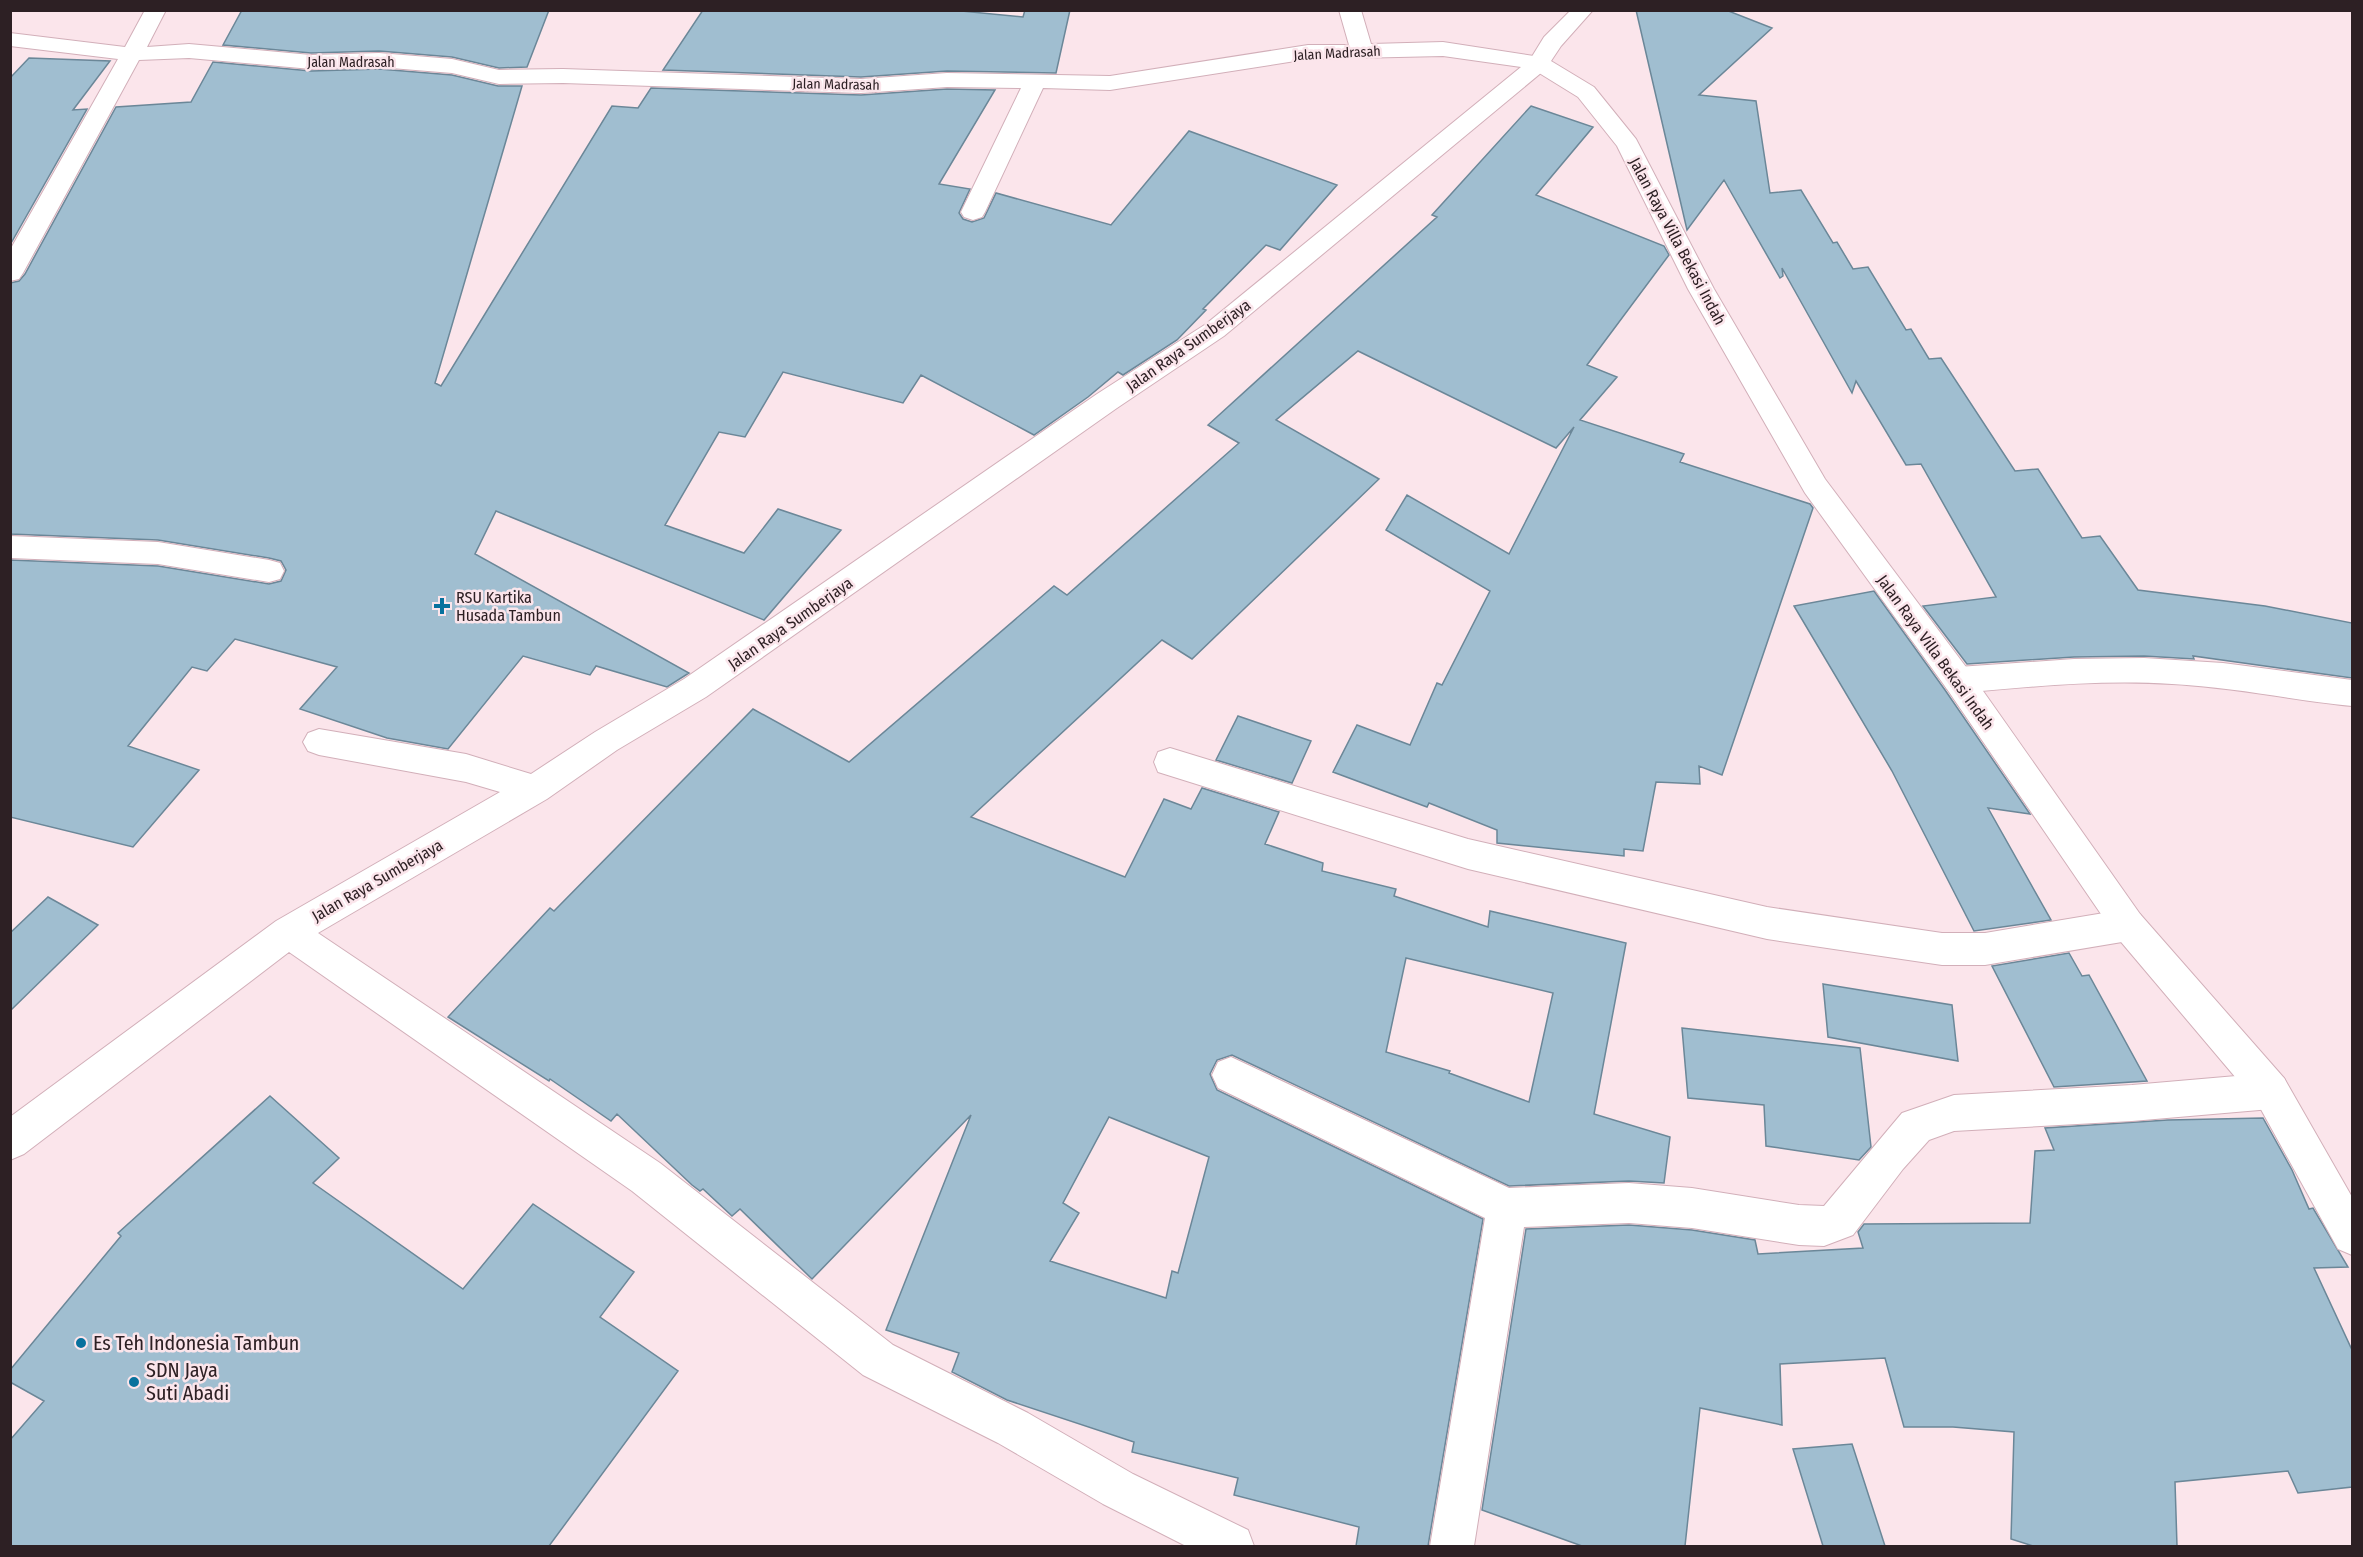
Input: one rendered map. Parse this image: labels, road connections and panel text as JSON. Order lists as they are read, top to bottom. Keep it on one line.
{"streets":{"street":["Jalan Madrasah","Jalan Raya Villa Bekasi Indah","Jalan Raya Sumberjaya"]},"crossings":[["Jalan Madrasah","Jalan Raya Villa Bekasi Indah"],["Jalan Madrasah","Jalan Raya Sumberjaya"],["Jalan Raya Villa Bekasi Indah","Jalan Raya Sumberjaya"]],"places":{"health":["RSU Kartika Husada Tambun"],"other":["Es Teh Indonesia Tambun","SDN Jaya Suti Abadi"]}}
